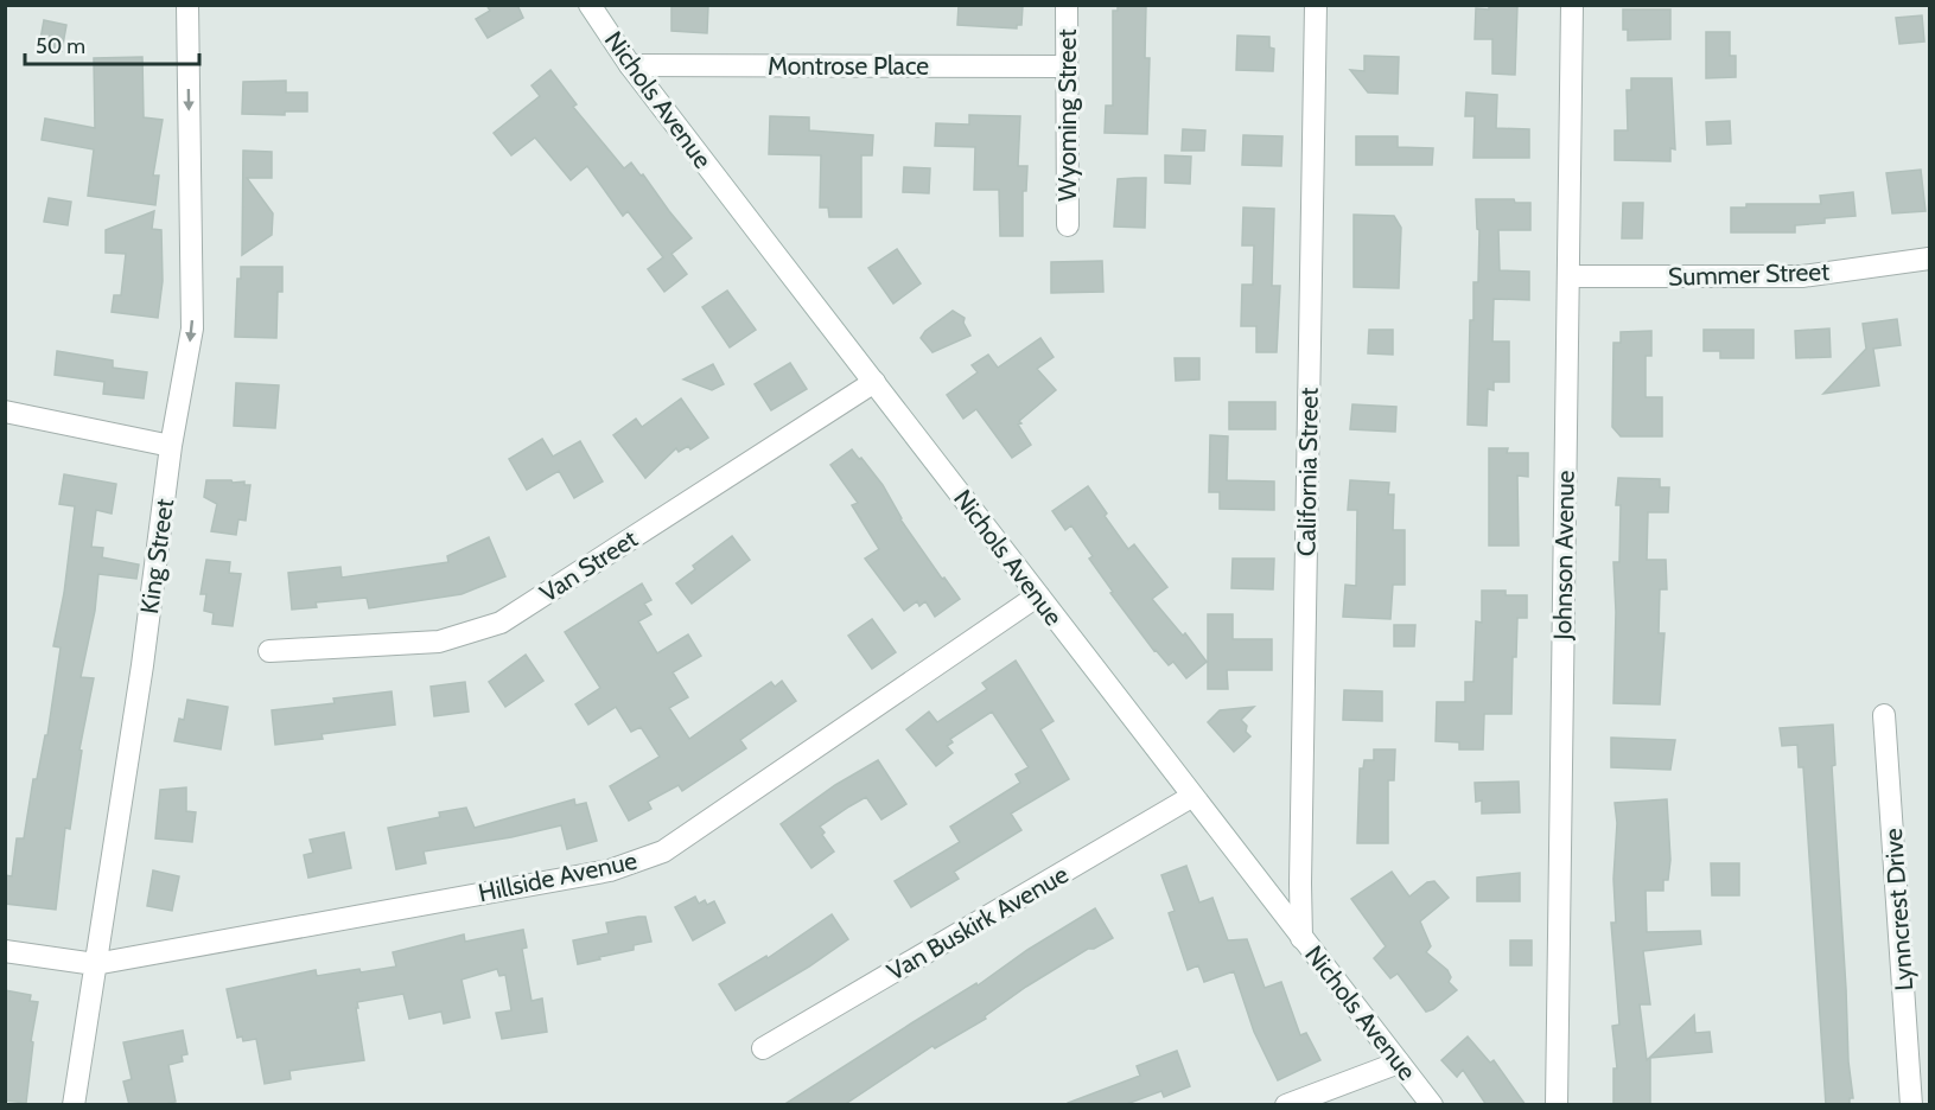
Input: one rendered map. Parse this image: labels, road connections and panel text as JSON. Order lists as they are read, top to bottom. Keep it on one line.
{"streets":{"street":["Montrose Place","Nichols Avenue","Wyoming Street","Summer Street","California Street","Johnson Avenue","King Street","Van Street","Hillside Avenue","Lynncrest Drive","Van Buskirk Avenue"]},"crossings":[["Montrose Place","Nichols Avenue"],["Montrose Place","Wyoming Street"],["Nichols Avenue","California Street"],["Nichols Avenue","Van Street"],["Nichols Avenue","Hillside Avenue"],["Nichols Avenue","Van Buskirk Avenue"],["Summer Street","Johnson Avenue"],["King Street","Hillside Avenue"]],"one_way":["King Street"],"scale_bar":"50 m"}
